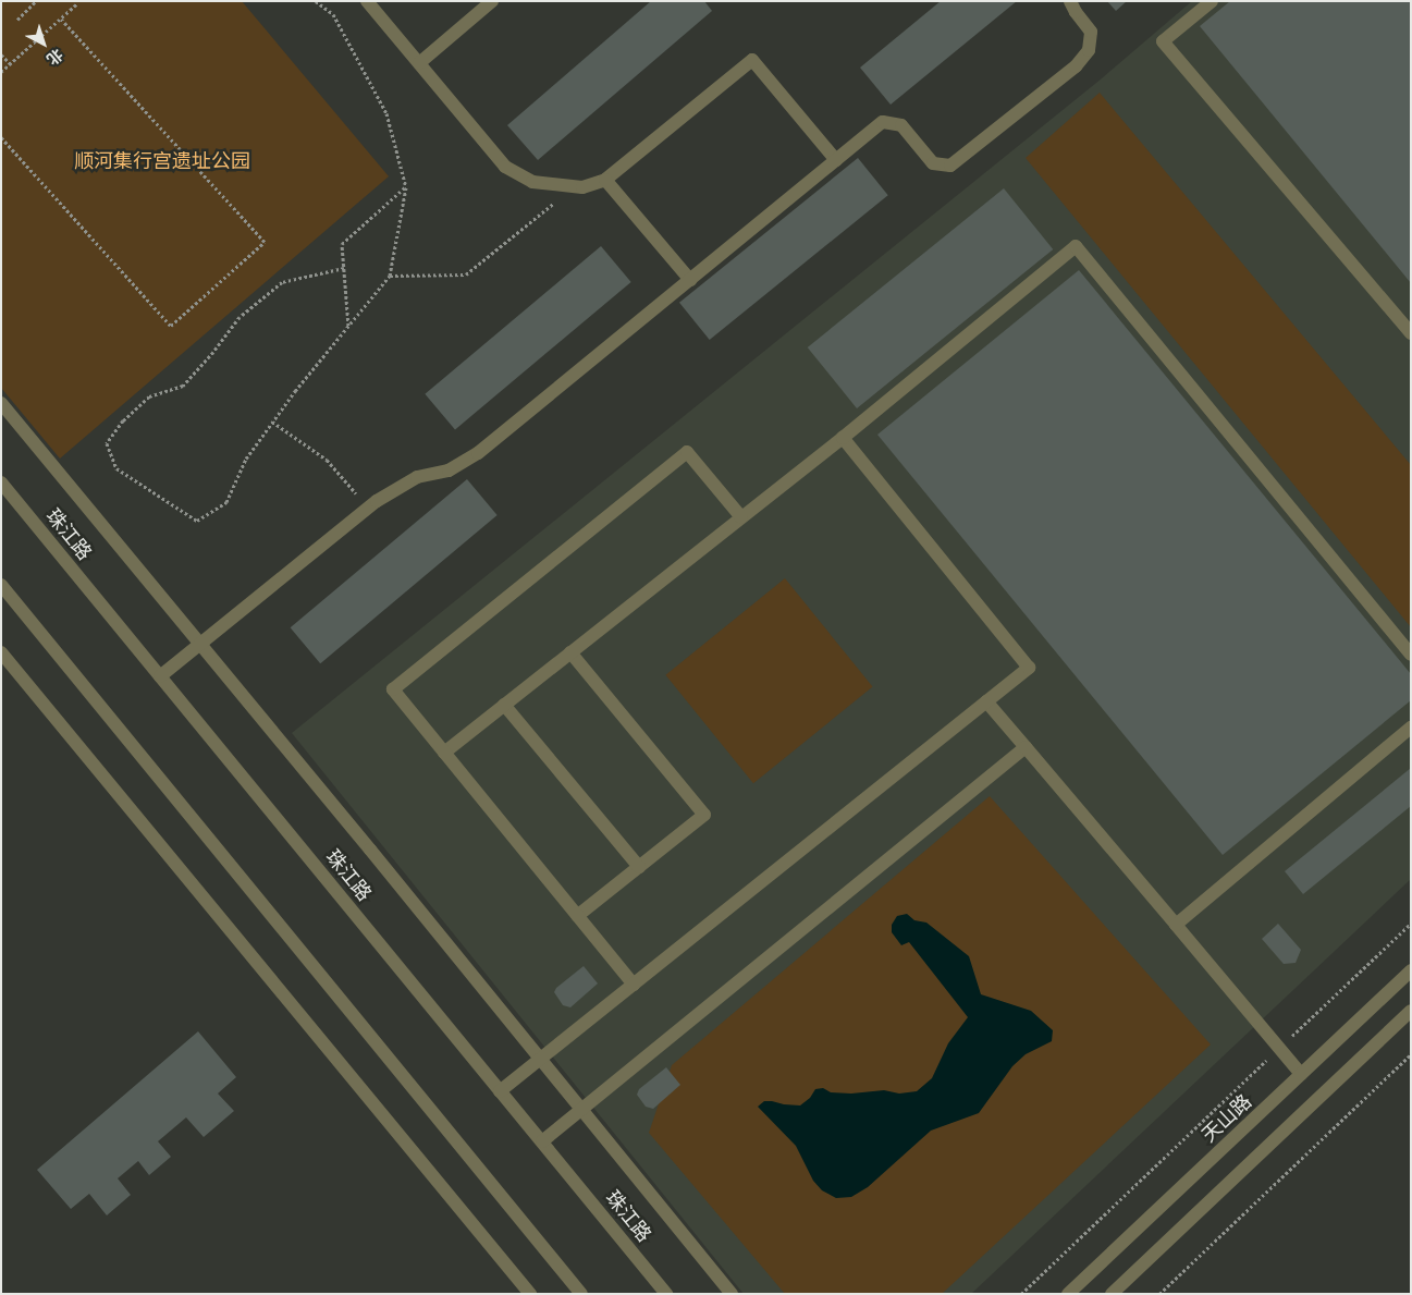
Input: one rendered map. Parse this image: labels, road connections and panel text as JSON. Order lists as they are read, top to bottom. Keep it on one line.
{"streets":{"street":["珠江路","天山路"]},"parks":["顺河集行宫遗址公园"],"north":"bottom right"}
